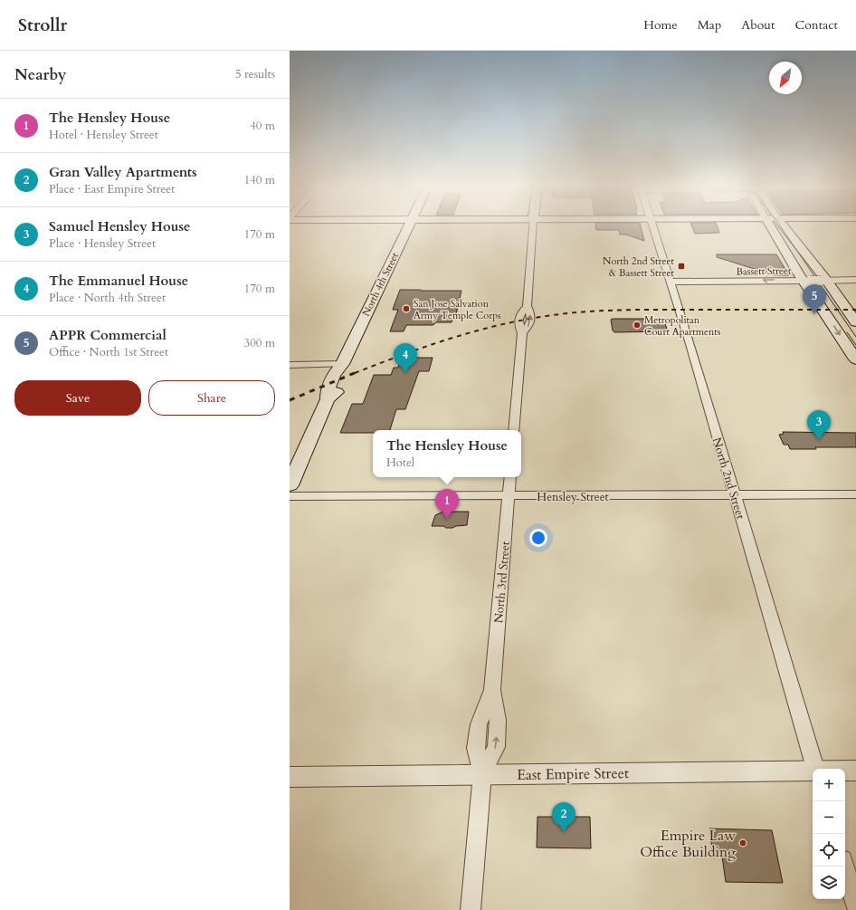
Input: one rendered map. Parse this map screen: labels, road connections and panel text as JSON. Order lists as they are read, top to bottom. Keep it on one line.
{"streets":{"main road":["North 4th Street"],"street":["Bassett Street","North 2nd Street","Hensley Street","North 3rd Street","East Empire Street"]},"crossings":[["Bassett Street","North 2nd Street"],["North 2nd Street","Hensley Street"],["Hensley Street","North 3rd Street"],["North 3rd Street","East Empire Street"]],"one_way":["Bassett Street"],"places":{"transit":["North 2nd Street & Bassett Street"],"other":["San Jose Salvation Army Temple Corps","Metropolitan Court Apartments","Empire Law Office Building"]},"north":"bottom left","page":{"header":"Strollr","nav":["Home","Map","About","Contact"],"heading":["Nearby","5 results"],"list":[{"mark":"1","name":"The Hensley House","note":"Hotel · Hensley Street","value":"40 m"},{"mark":"2","name":"Gran Valley Apartments","note":"Place · East Empire Street","value":"140 m"},{"mark":"3","name":"Samuel Hensley House","note":"Place · Hensley Street","value":"170 m"},{"mark":"4","name":"The Emmanuel House","note":"Place · North 4th Street","value":"170 m"},{"mark":"5","name":"APPR Commercial","note":"Office · North 1st Street","value":"300 m"}],"pins":["5","4","3","1","2"],"buttons":["Save","Share"],"popup":["The Hensley House","Hotel"],"map_buttons":["+","−"]}}
